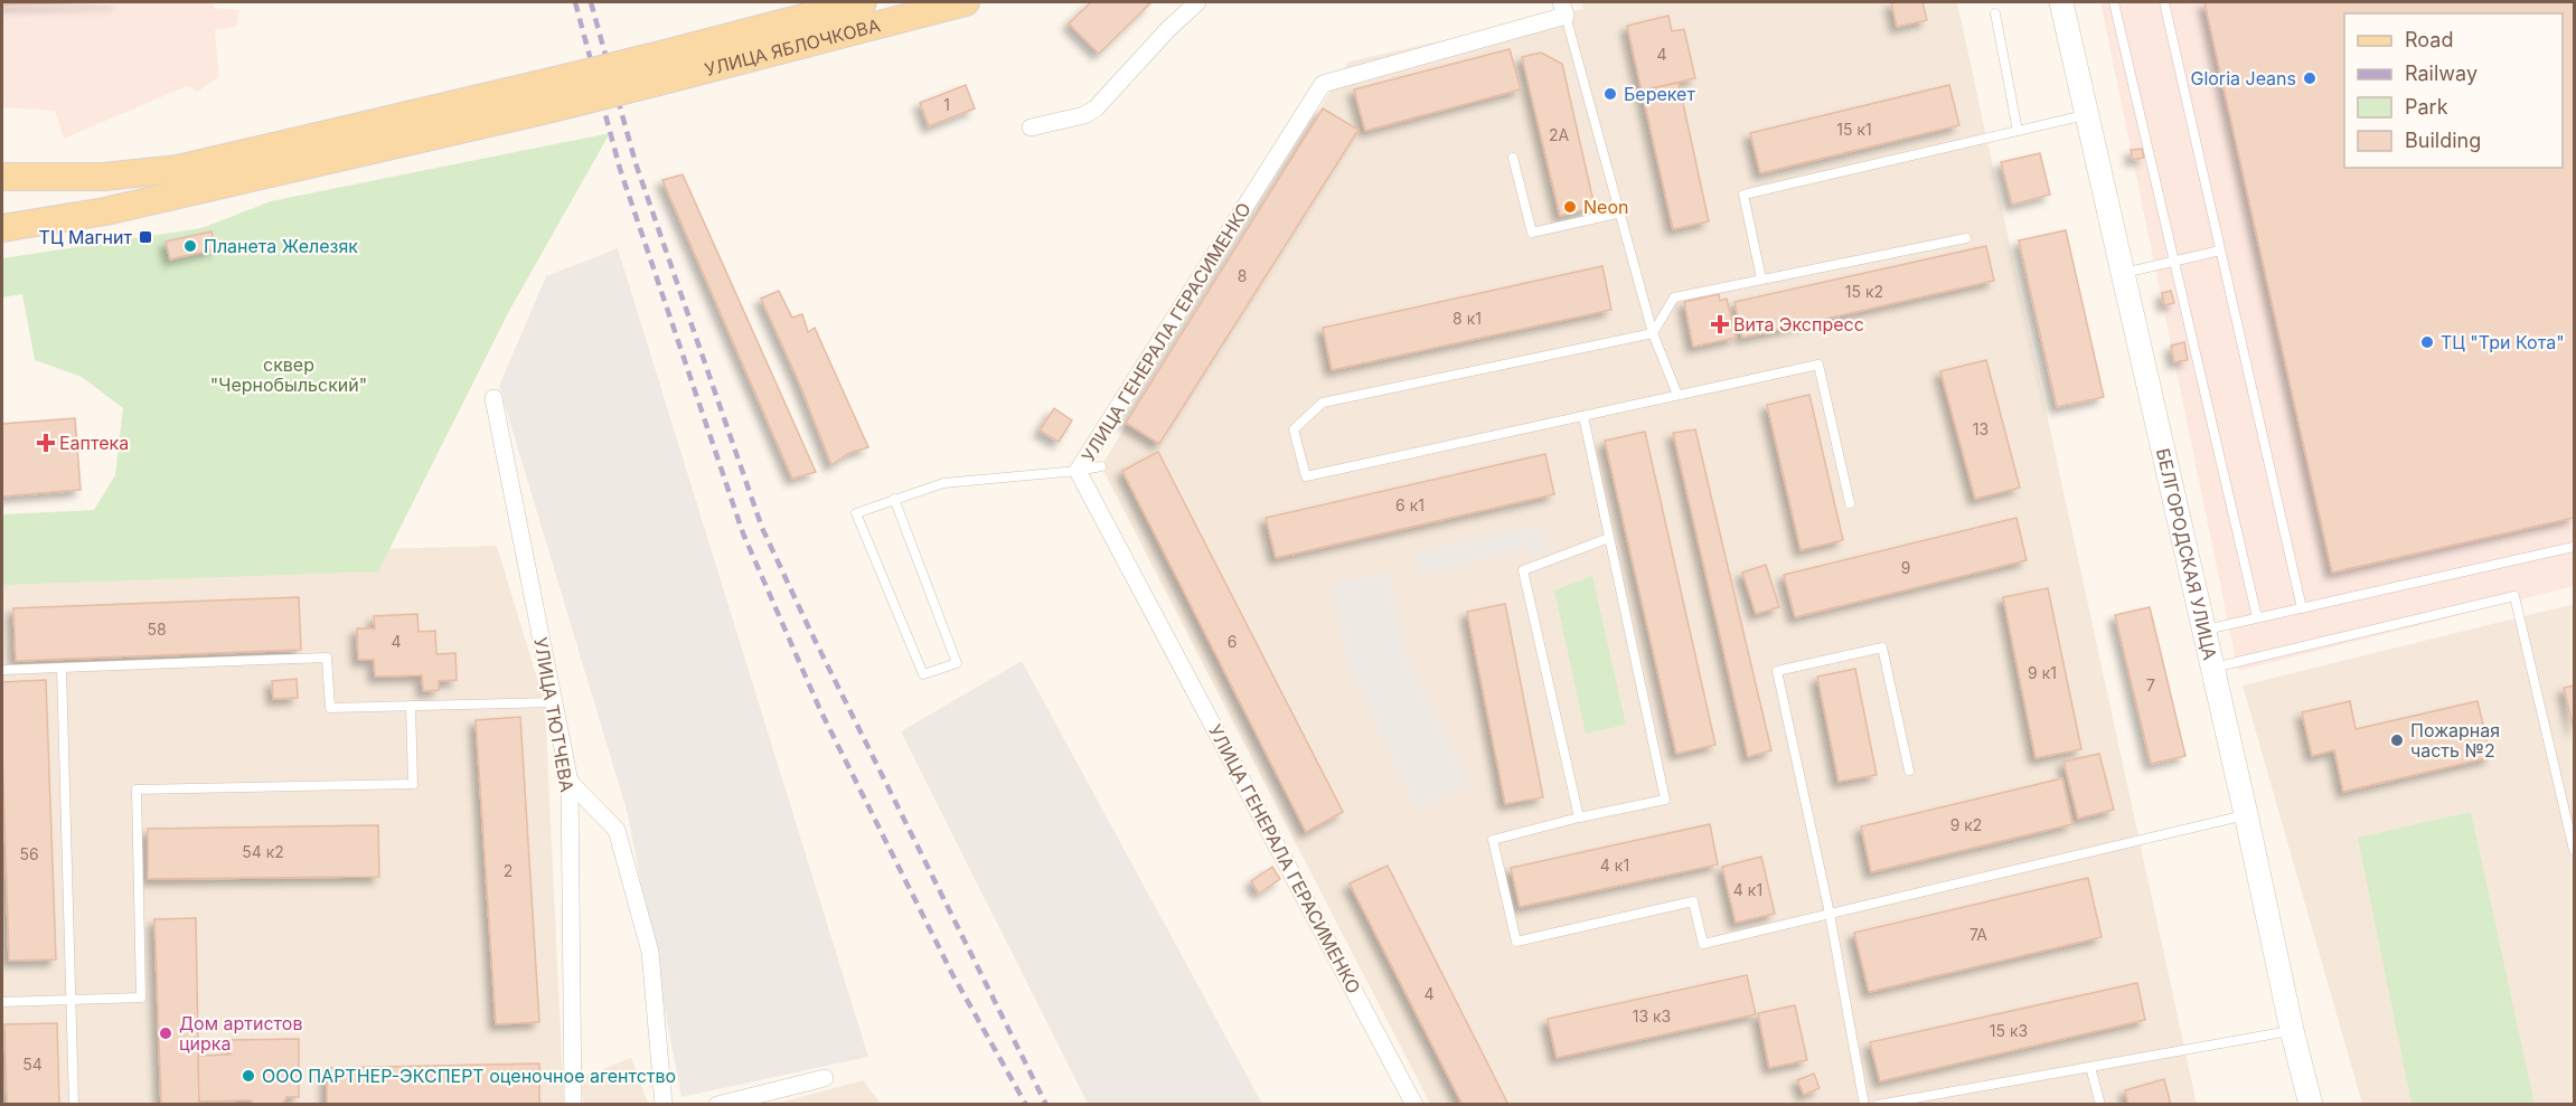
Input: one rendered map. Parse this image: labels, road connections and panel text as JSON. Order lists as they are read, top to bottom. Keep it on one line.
{"streets":{"main road":["УЛИЦА ЯБЛОЧКОВА","БЕЛГОРОДСКАЯ УЛИЦА"],"street":["УЛИЦА ГЕНЕРАЛА ГЕРАСИМЕНКО","УЛИЦА ТЮТЧЕВА"]},"parks":["сквер \"Чернобыльский\""],"places":{"other":["Gloria Jeans","Берекет","Neon","Планета Железяк","ТЦ \"Три Кота\"","Пожарная часть №2","Дом артистов цирка","ООО ПАРТНЕР-ЭКСПЕРТ оценочное агентство"],"transit":["ТЦ Магнит"],"health":["Вита Экспресс","Еаптека"]},"house_numbers":["4","1","15 к1","2А","8","15 к2","8 к1","13","6 к1","9","58","4","6","9 к1","7","9 к2","54 к2","56","4 к1","2","4 к1","7А","4","13 к3","15 к3","54"],"legend":["Road","Railway","Park","Building"]}
